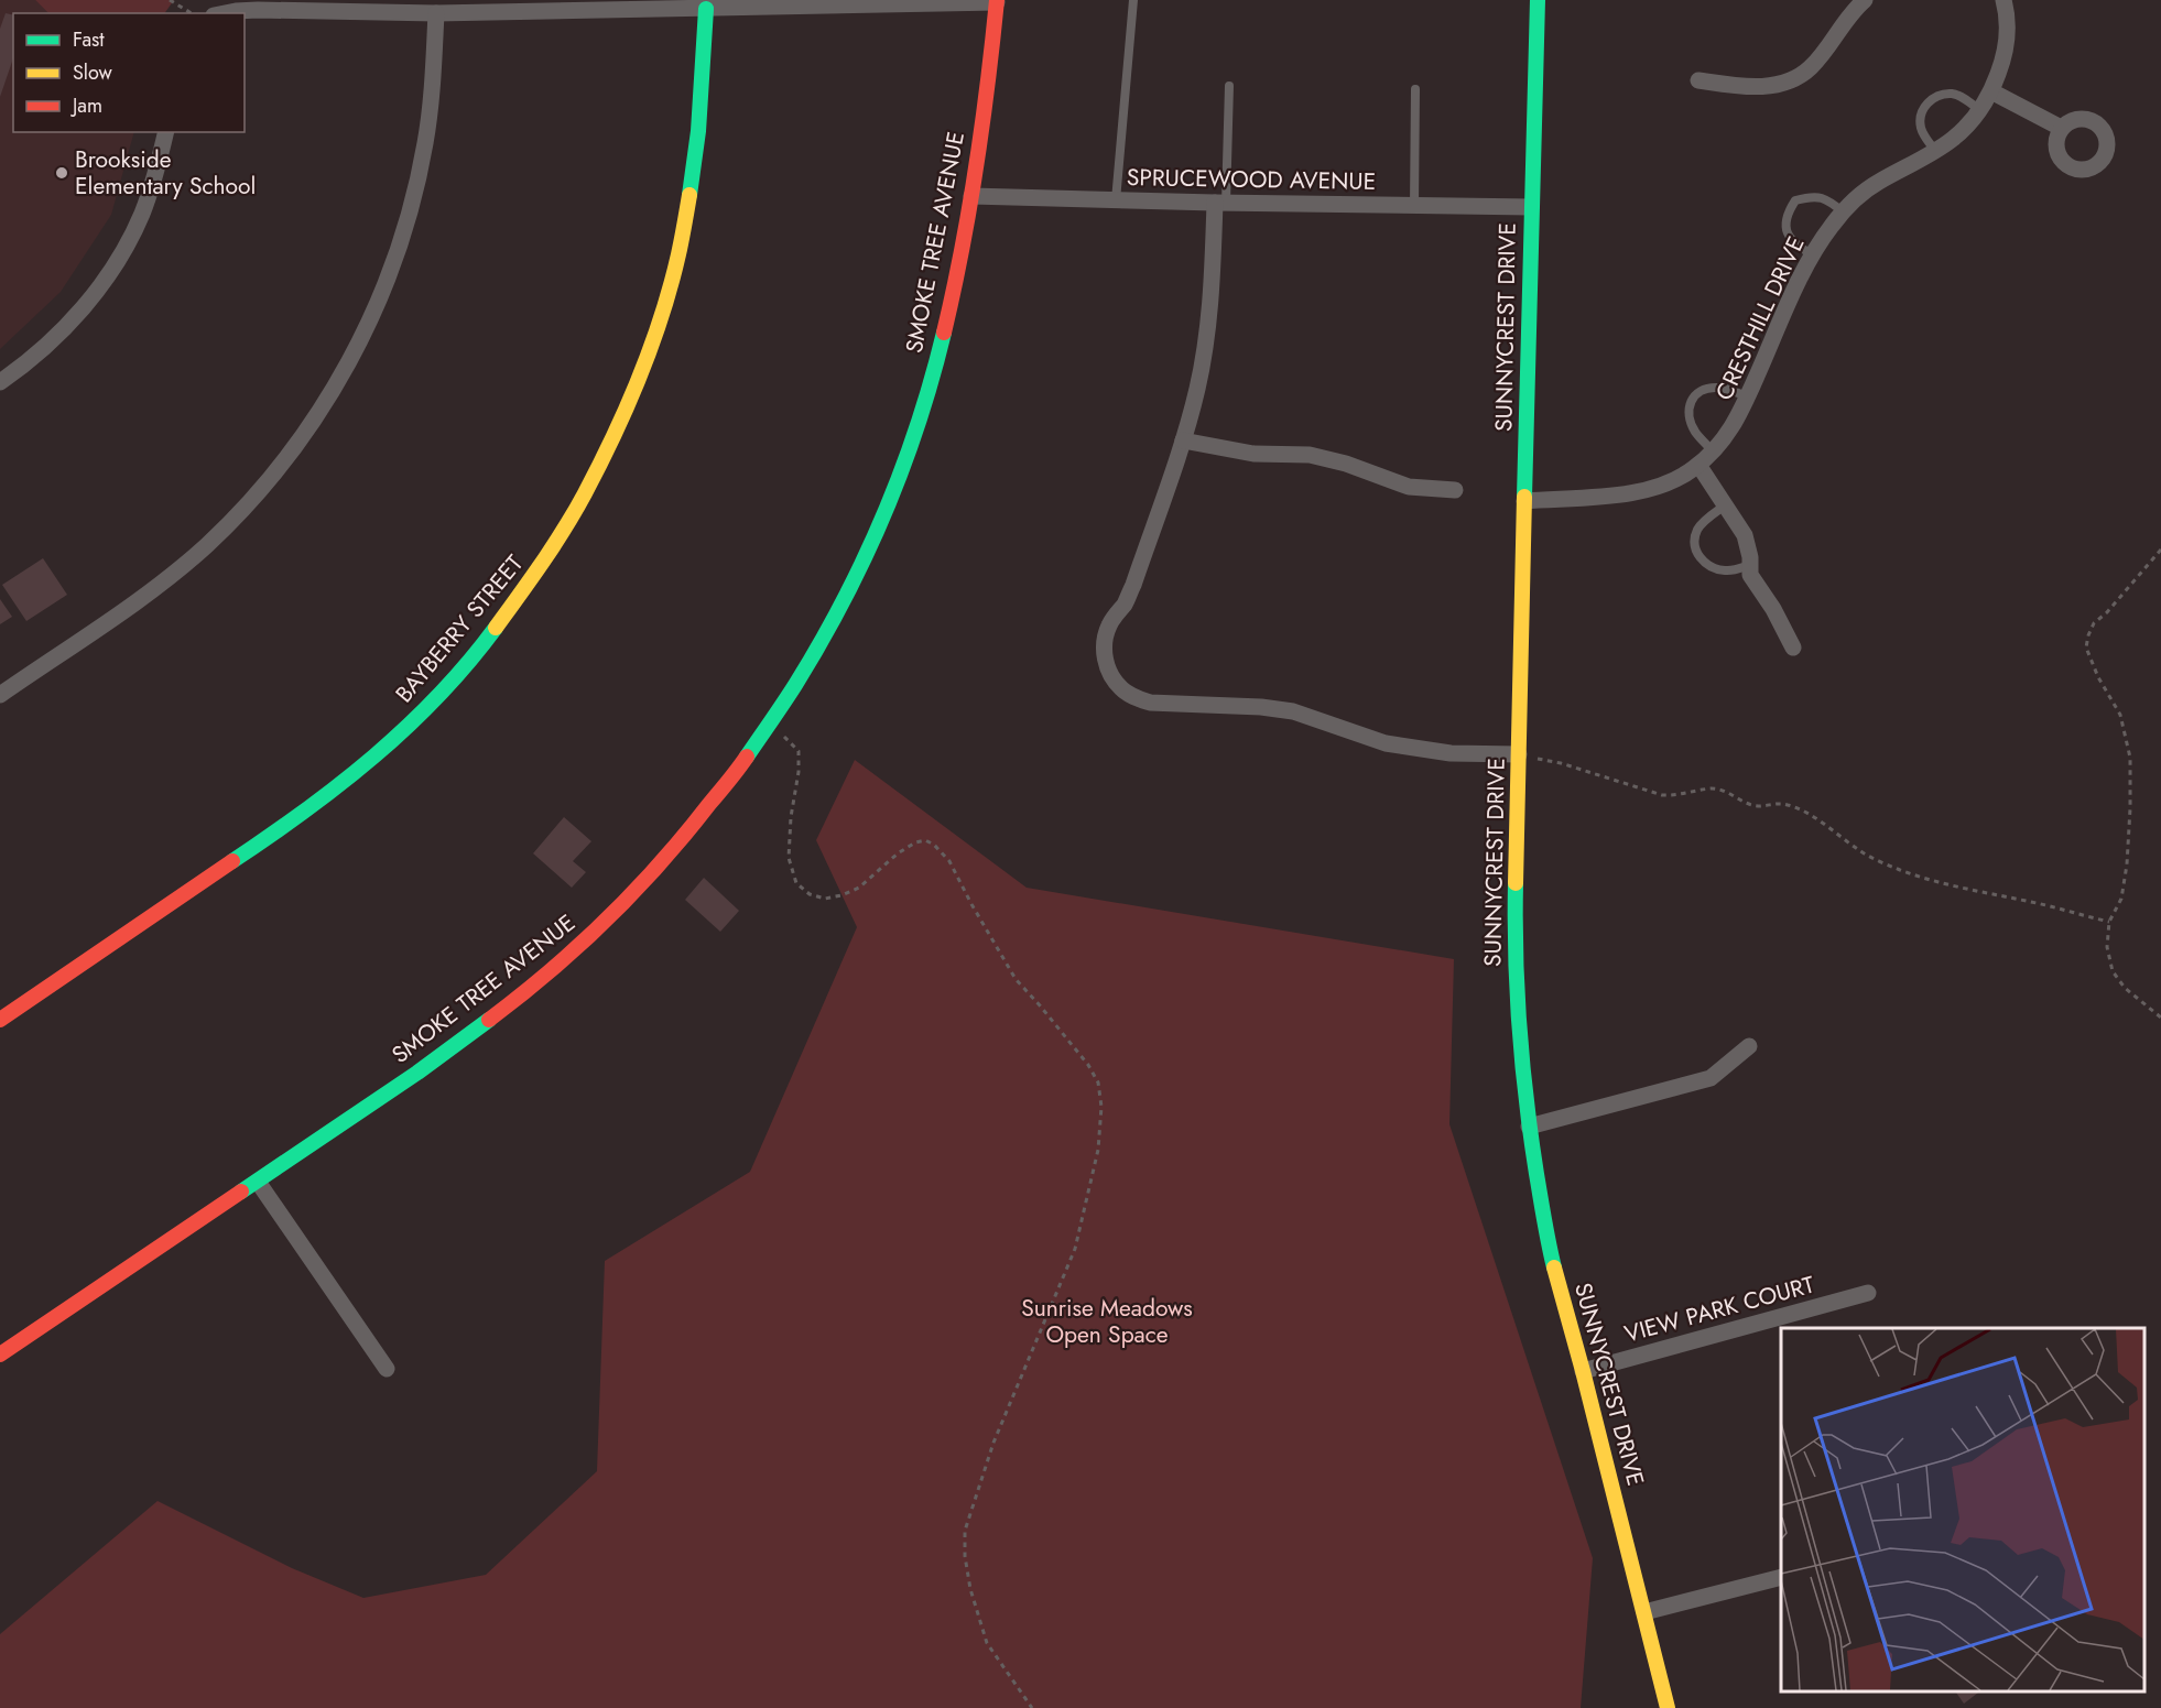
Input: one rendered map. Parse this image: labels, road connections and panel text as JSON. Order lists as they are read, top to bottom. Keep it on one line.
{"streets":{"street":["SPRUCEWOOD AVENUE","SMOKE TREE AVENUE","CRESTHILL DRIVE","SUNNYCREST DRIVE","BAYBERRY STREET","VIEW PARK COURT"]},"crossings":[["SPRUCEWOOD AVENUE","SMOKE TREE AVENUE"],["SPRUCEWOOD AVENUE","SUNNYCREST DRIVE"],["CRESTHILL DRIVE","SUNNYCREST DRIVE"],["SUNNYCREST DRIVE","VIEW PARK COURT"]],"parks":["Sunrise Meadows Open Space"],"places":["Brookside Elementary School"],"legend":["Fast","Slow","Jam"]}
